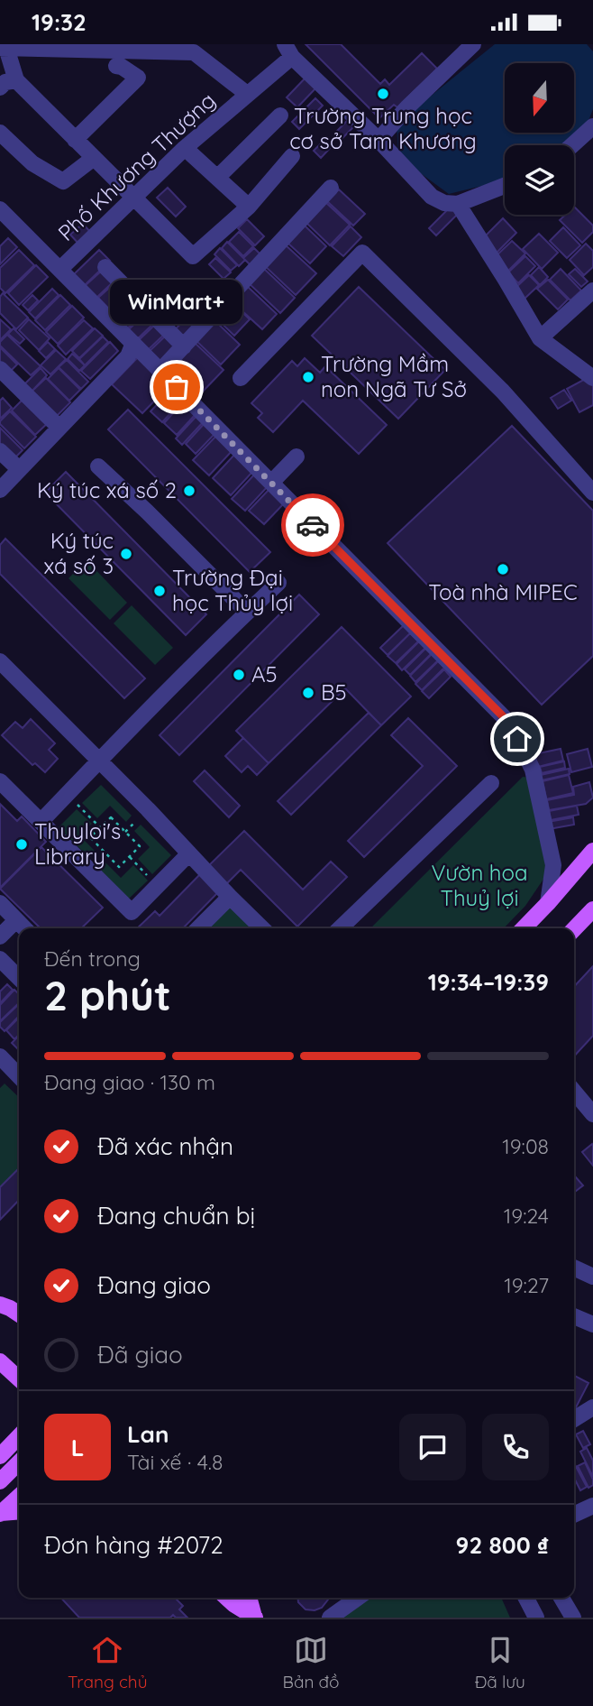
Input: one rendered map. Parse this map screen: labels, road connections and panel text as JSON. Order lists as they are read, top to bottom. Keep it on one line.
{"streets":{"street":["Phố Khương Thượng"]},"parks":["Vườn hoa Thuỷ lợi"],"places":["Trường Trung học cơ sở Tam Khương","Trường Mầm non Ngã Tư Sở","WinMart+","Ký túc xá số 2","Ký túc xá số 3","Toà nhà MIPEC","Trường Đại học Thủy lợi","A5","B5","Thuyloi's Library"],"north":"bottom","page":{"status":"19:32","bubble":"WinMart+","heading":["2 phút","Đến trong","19:34–19:39"],"panel":["Lan","Tài xế · 4.8","Đơn hàng #2072","92 800 ₫"],"bar":"Đang giao · 130 m","list":[["Đã xác nhận","19:08"],["Đang chuẩn bị","19:24"],["Đang giao","19:27"],"Đã giao"],"round":"L","tabs":["Trang chủ","Bản đồ","Đã lưu"]}}
